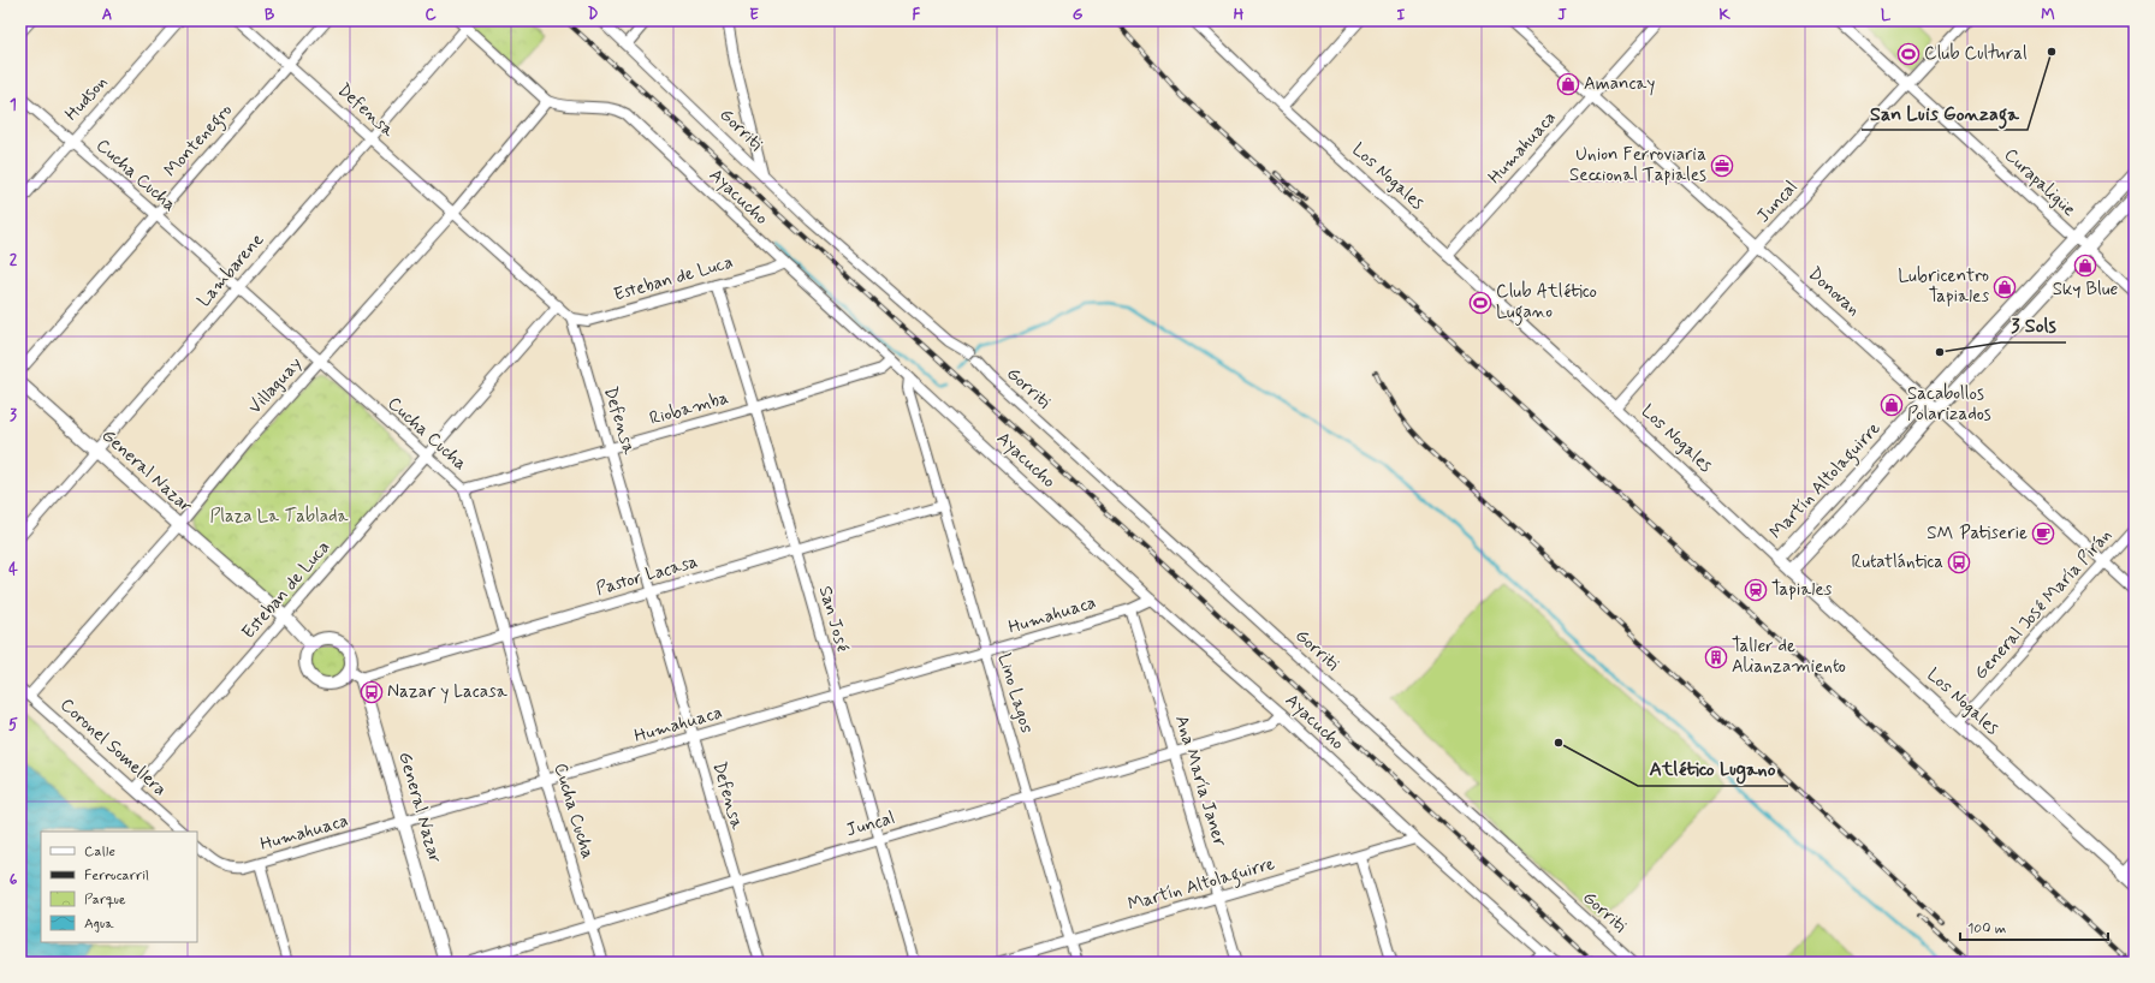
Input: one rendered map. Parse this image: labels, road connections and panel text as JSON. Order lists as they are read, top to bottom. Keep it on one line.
{"streets":{"street":["Hudson","Defensa","Gorriti","Montenegro","Humahuaca","Cucha Cucha","Los Nogales","Curapaligüe","Ayacucho","Juncal","Lambarene","Esteban de Luca","Donovan","Villaguay","Riobamba","General Nazar","Martín Altolaguirre","Pastor Lacasa","General José María Pirán","San José","Lino Lagos","Coronel Somellera","Ana María Janer"]},"crossings":[["Hudson","Cucha Cucha"],["Defensa","Montenegro"],["Defensa","Humahuaca"],["Defensa","Juncal"],["Defensa","Lambarene"],["Defensa","Esteban de Luca"],["Defensa","Villaguay"],["Defensa","Riobamba"],["Defensa","Pastor Lacasa"],["Montenegro","Cucha Cucha"],["Humahuaca","Cucha Cucha"],["Humahuaca","Los Nogales"],["Humahuaca","Ayacucho"],["Humahuaca","Donovan"],["Humahuaca","General Nazar"],["Humahuaca","San José"],["Humahuaca","Lino Lagos"],["Humahuaca","Ana María Janer"],["Cucha Cucha","Juncal"],["Cucha Cucha","Lambarene"],["Cucha Cucha","Esteban de Luca"],["Cucha Cucha","Villaguay"],["Cucha Cucha","Riobamba"],["Cucha Cucha","Pastor Lacasa"],["Los Nogales","Juncal"],["Los Nogales","Martín Altolaguirre"],["Los Nogales","General José María Pirán"],["Curapaligüe","Juncal"],["Curapaligüe","Martín Altolaguirre"],["Ayacucho","Juncal"],["Ayacucho","Lambarene"],["Ayacucho","Esteban de Luca"],["Ayacucho","Villaguay"],["Ayacucho","Riobamba"],["Ayacucho","Martín Altolaguirre"],["Ayacucho","Lino Lagos"],["Juncal","Donovan"],["Juncal","San José"],["Juncal","Lino Lagos"],["Juncal","Ana María Janer"],["Lambarene","General Nazar"],["Esteban de Luca","General Nazar"],["Esteban de Luca","San José"],["Esteban de Luca","Coronel Somellera"],["Donovan","Martín Altolaguirre"],["Donovan","General José María Pirán"],["Villaguay","General Nazar"],["Villaguay","Coronel Somellera"],["Riobamba","San José"],["General Nazar","Pastor Lacasa"],["Martín Altolaguirre","Lino Lagos"],["Martín Altolaguirre","Ana María Janer"],["Pastor Lacasa","San José"],["Pastor Lacasa","Lino Lagos"]],"parks":["Plaza La Tablada"],"places":{"other":["San Luis Gonzaga","3 Sols","Atlético Lugano"],"sports":["Club Cultural","Club Atlético Lugano"],"shop":["Amancay","Sky Blue","Lubricentro Tapiales","Sacabollos Polarizados"],"office":["Union Ferroviaria Seccional Tapiales"],"cafe":["SM Patiserie"],"bus stop":["Rutatlántica","Nazar y Lacasa"],"station":["Tapiales"],"building":["Taller de Alianzamiento"]},"legend":["Calle","Ferrocarril","Parque","Agua"],"scale_bar":"100 m","grid":{"columns":["A","B","C","D","E","F","G","H","I","J","K","L","M"],"rows":["1","2","3","4","5","6"]}}
